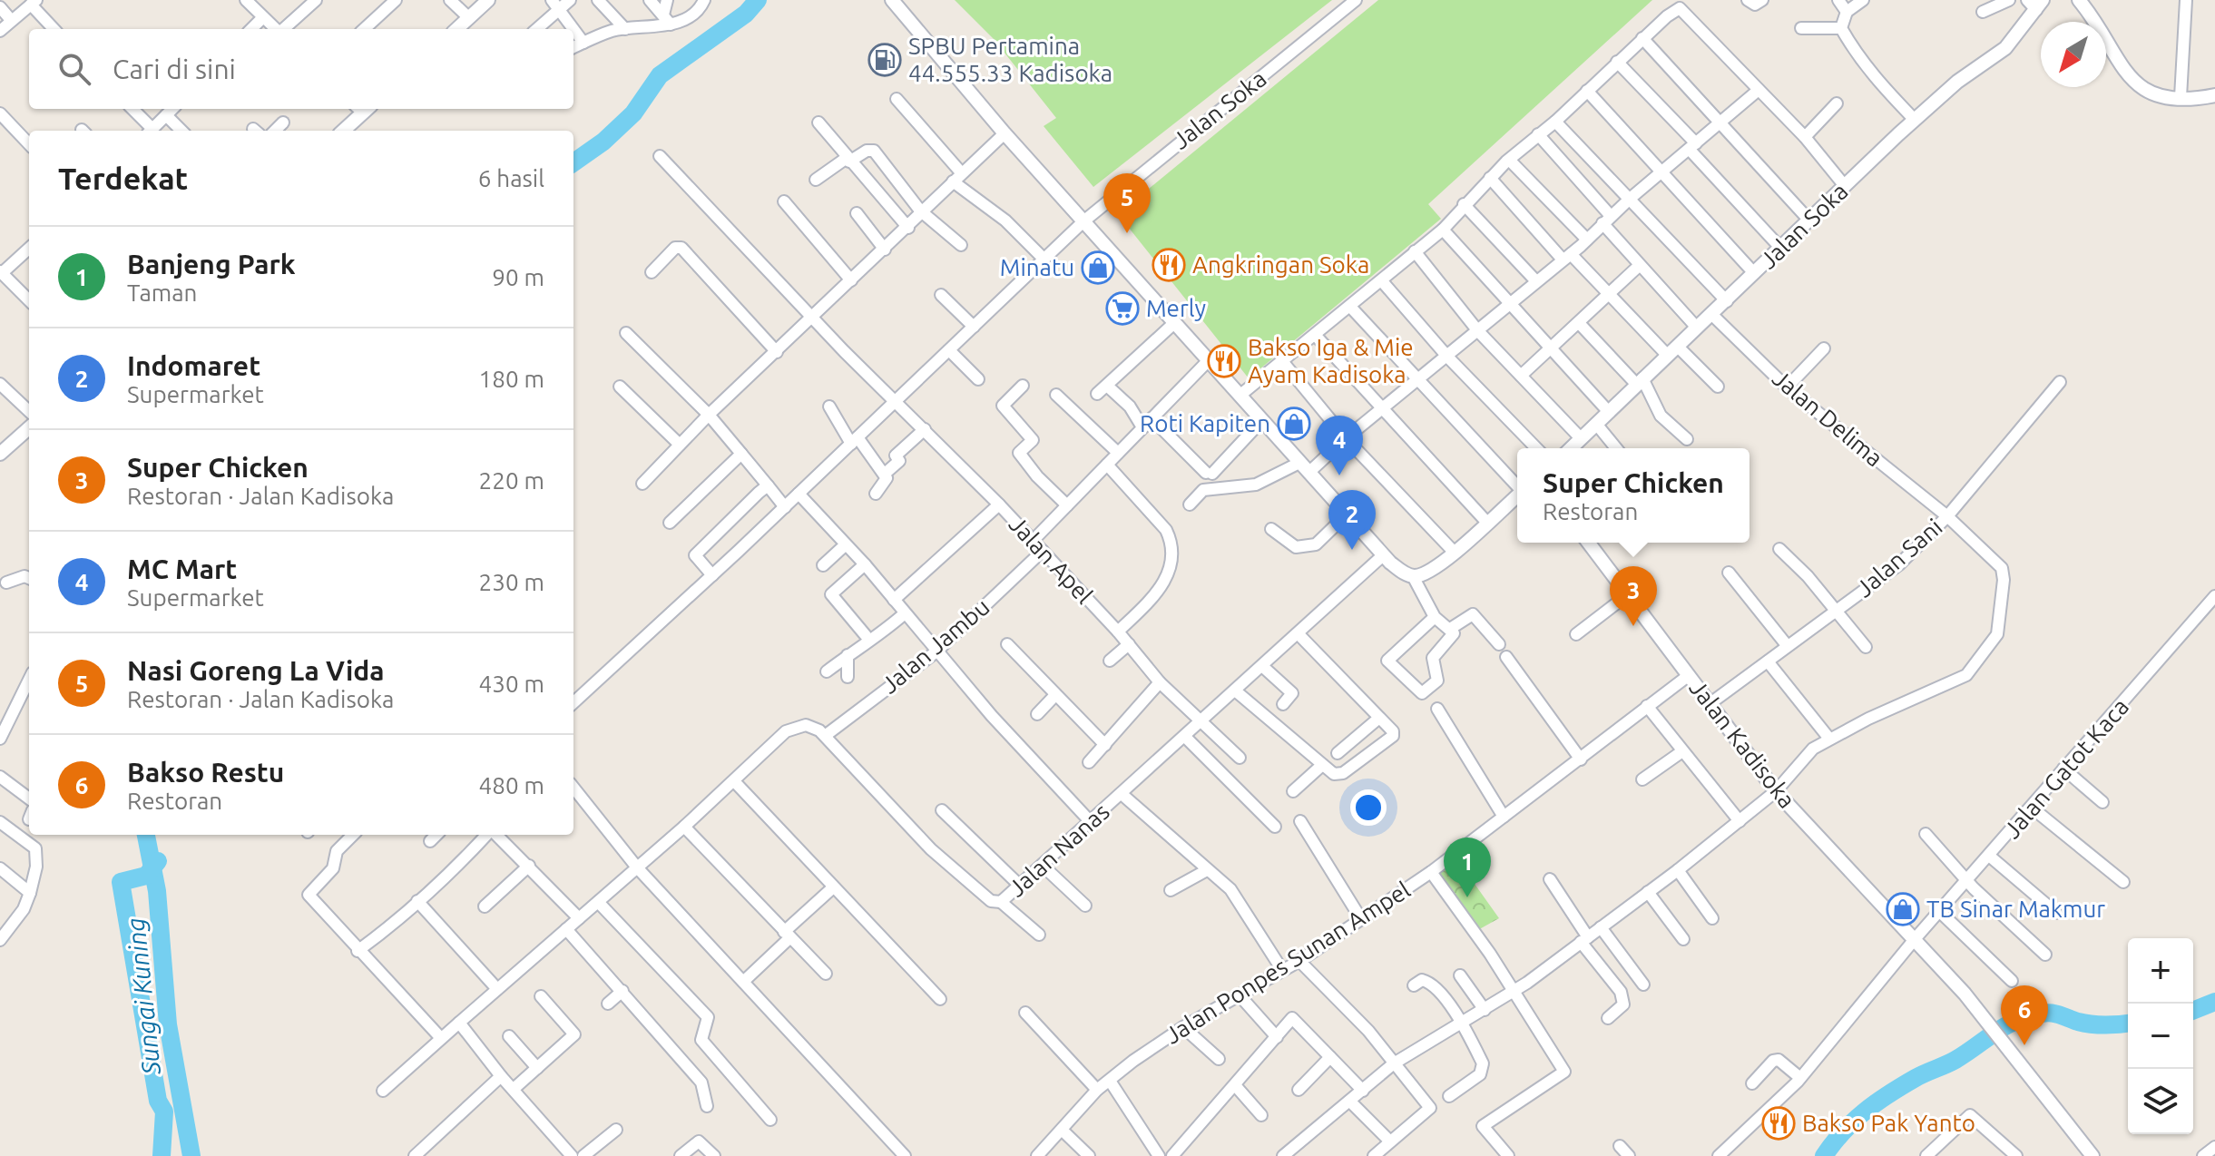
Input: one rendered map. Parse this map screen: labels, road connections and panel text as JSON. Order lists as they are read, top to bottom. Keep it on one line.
{"streets":{"street":["Jalan Soka","Jalan Delima","Jalan Sani","Jalan Apel","Jalan Jambu","Jalan Kadisoka","Jalan Gatot Kaca","Jalan Nanas","Jalan Ponpes Sunan Ampel"]},"crossings":[["Jalan Soka","Jalan Delima"],["Jalan Soka","Jalan Apel"],["Jalan Delima","Jalan Sani"],["Jalan Sani","Jalan Kadisoka"],["Jalan Apel","Jalan Jambu"],["Jalan Apel","Jalan Nanas"],["Jalan Jambu","Jalan Nanas"],["Jalan Kadisoka","Jalan Gatot Kaca"],["Jalan Kadisoka","Jalan Ponpes Sunan Ampel"]],"water":["Sungai Kuning"],"places":{"fuel station":["SPBU Pertamina 44.555.33 Kadisoka"],"restaurant":["Angkringan Soka","Bakso Iga & Mie Ayam Kadisoka","Bakso Pak Yanto"],"shop":["Minatu","Roti Kapiten","TB Sinar Makmur"],"supermarket":["Merly"]},"north":"bottom left","page":{"search":"Cari di sini","heading":["Terdekat","6 hasil"],"pins":["5","4","2","3","1","6"],"list":[{"mark":"1","name":"Banjeng Park","note":"Taman","value":"90 m"},{"mark":"2","name":"Indomaret","note":"Supermarket","value":"180 m"},{"mark":"3","name":"Super Chicken","note":"Restoran · Jalan Kadisoka","value":"220 m"},{"mark":"4","name":"MC Mart","note":"Supermarket","value":"230 m"},{"mark":"5","name":"Nasi Goreng La Vida","note":"Restoran · Jalan Kadisoka","value":"430 m"},{"mark":"6","name":"Bakso Restu","note":"Restoran","value":"480 m"}],"popup":["Super Chicken","Restoran"],"map_buttons":["+","−"]}}
